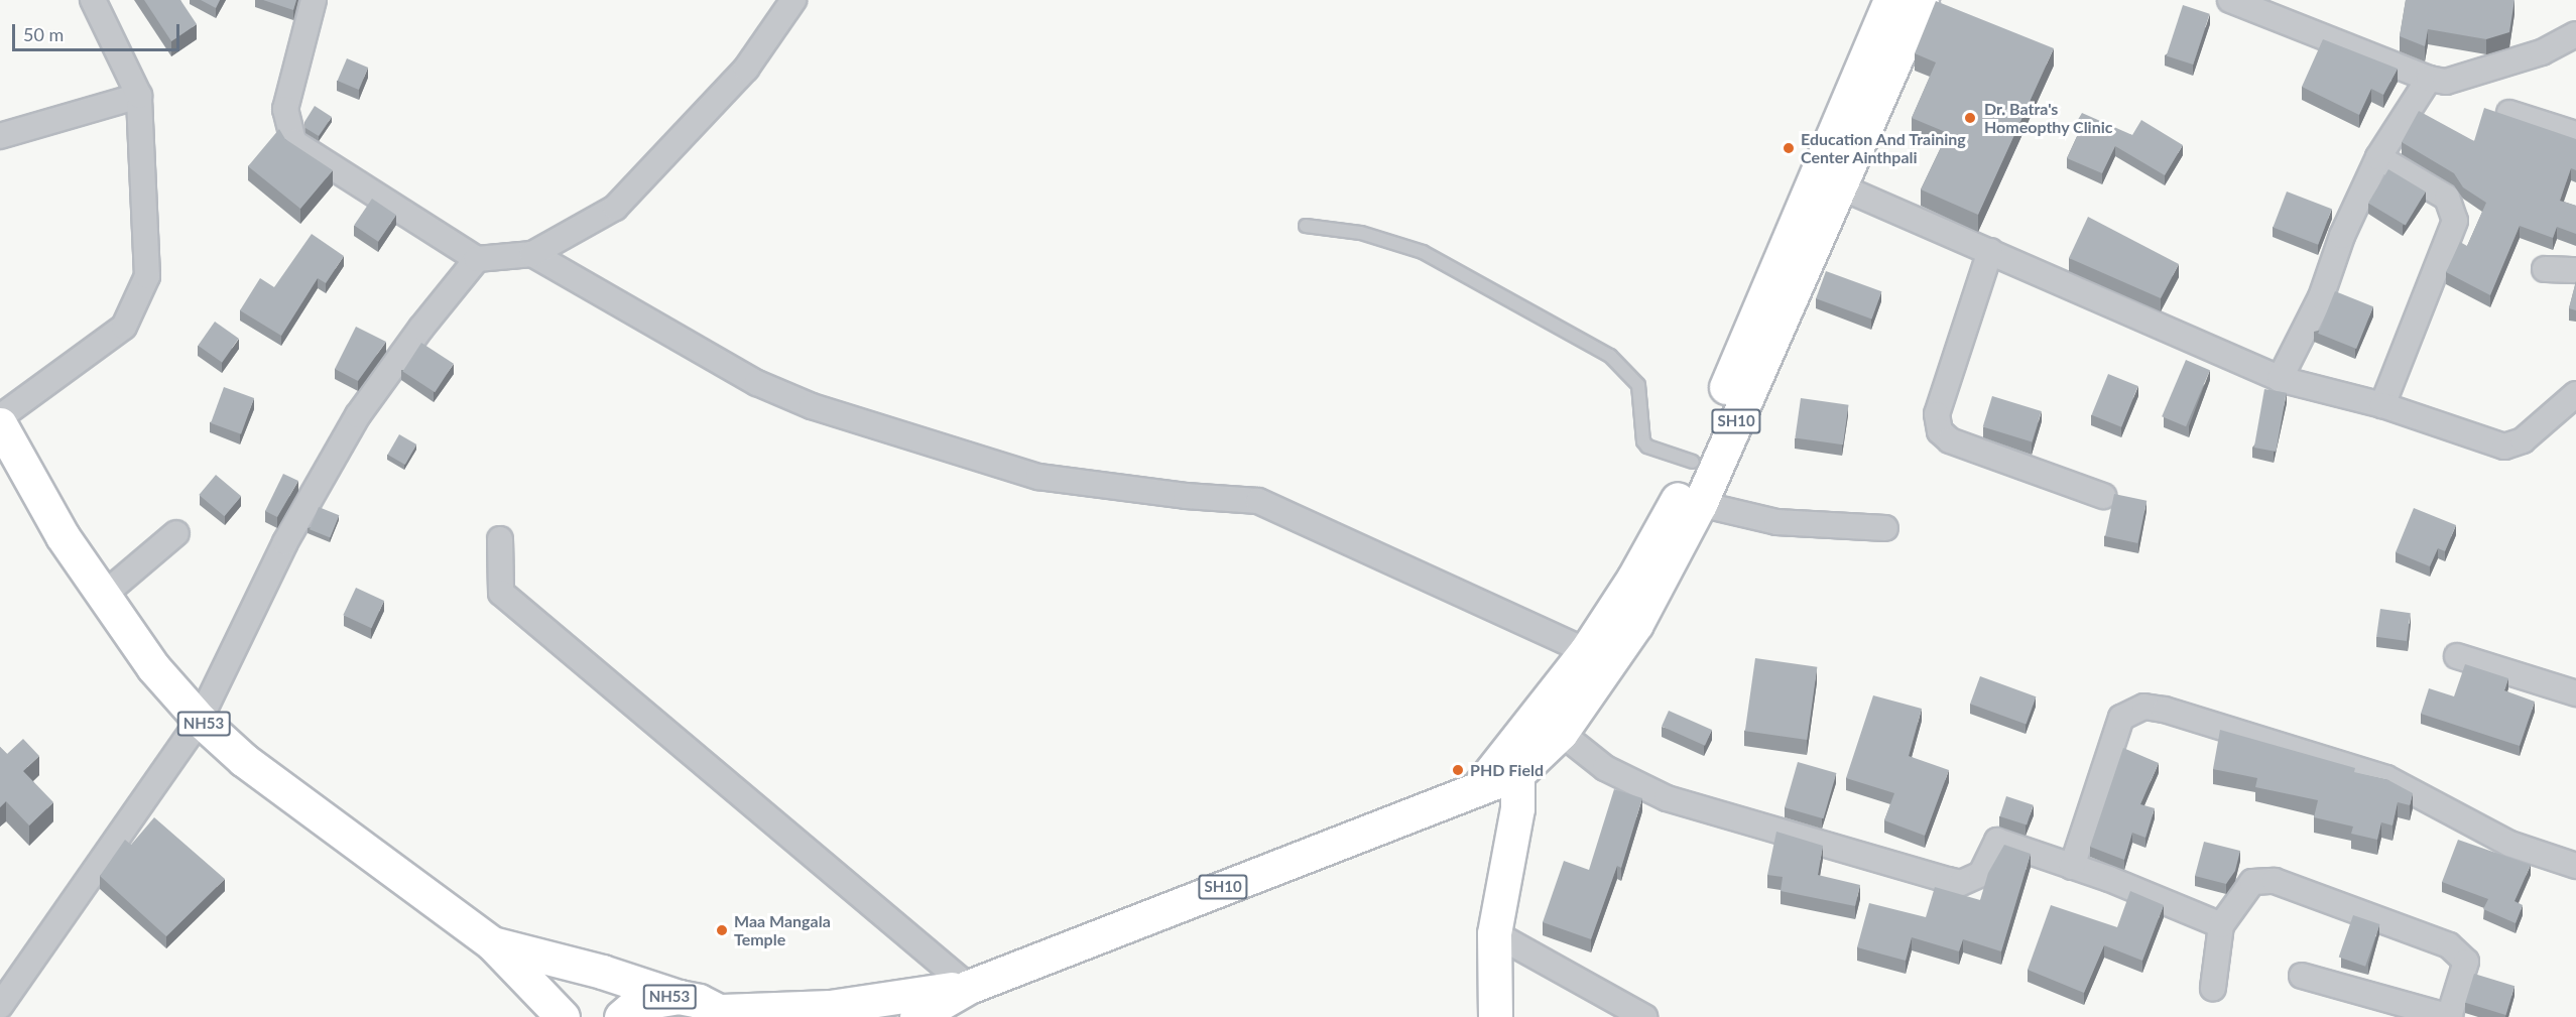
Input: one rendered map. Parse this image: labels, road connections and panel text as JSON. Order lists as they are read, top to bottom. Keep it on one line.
{"streets":{"main road":["SH10","NH53"]},"crossings":[["SH10","NH53"]],"places":["Dr. Batra's Homeopthy Clinic","Education And Training Center Ainthpali","PHD Field","Maa Mangala Temple"],"scale_bar":"50 m"}
